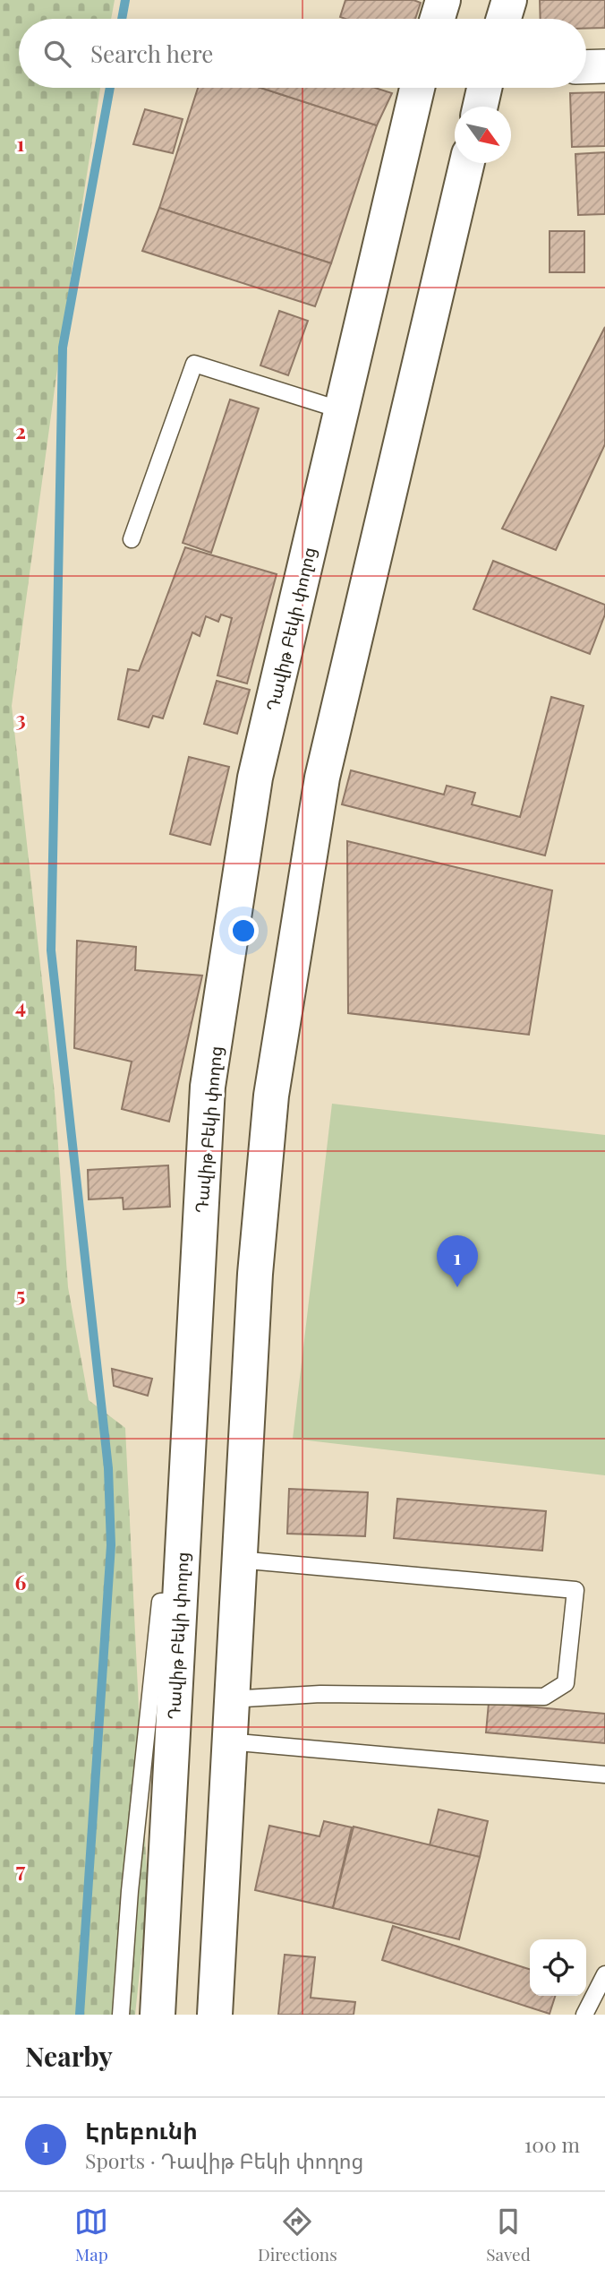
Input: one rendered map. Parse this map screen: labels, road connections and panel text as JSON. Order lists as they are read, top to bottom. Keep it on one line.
{"streets":{"main road":["Դավիթ Բեկի փողոց"]},"north":"bottom right","page":{"search":"Search here","pins":"1","heading":"Nearby","list":[{"mark":"1","name":"Էրեբունի","note":"Sports · Դավիթ Բեկի փողոց","value":"100 m"}],"nav":["Map","Directions","Saved"]},"grid":{"rows":["1","2","3","4","5","6","7"]}}
